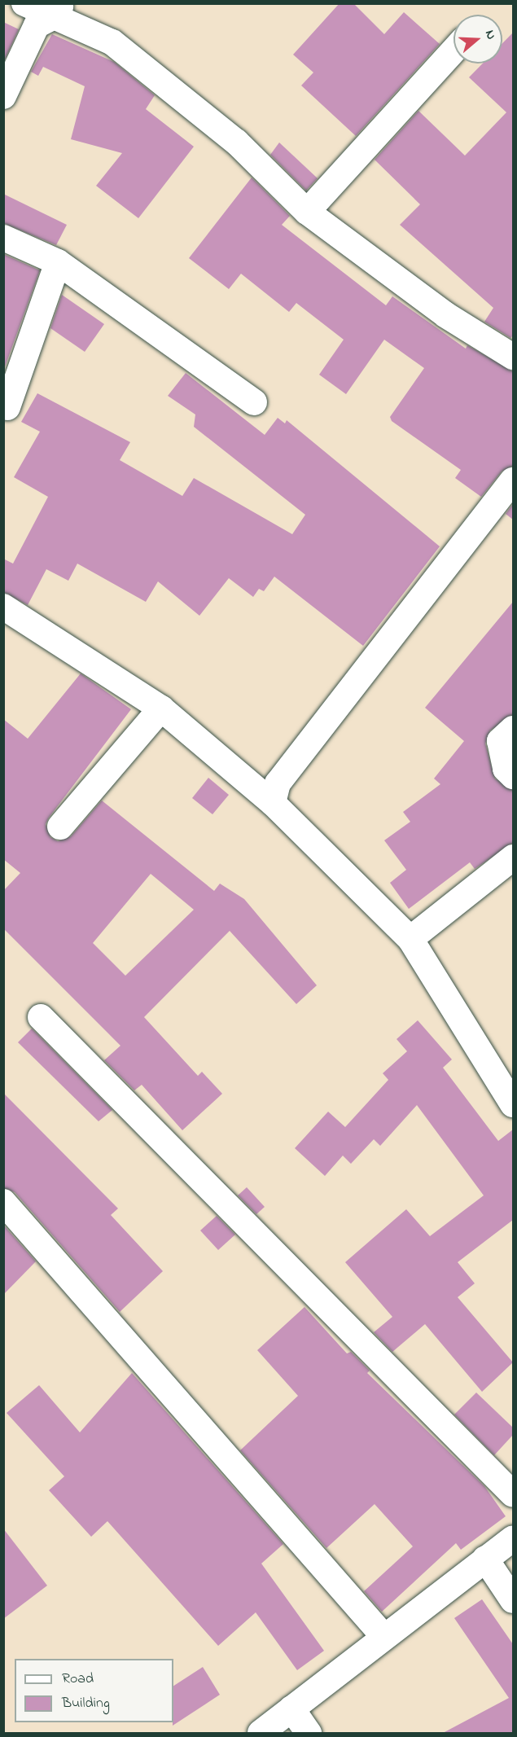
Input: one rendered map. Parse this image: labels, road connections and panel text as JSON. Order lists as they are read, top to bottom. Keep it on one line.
{"legend":["Road","Building"],"north":"right"}
